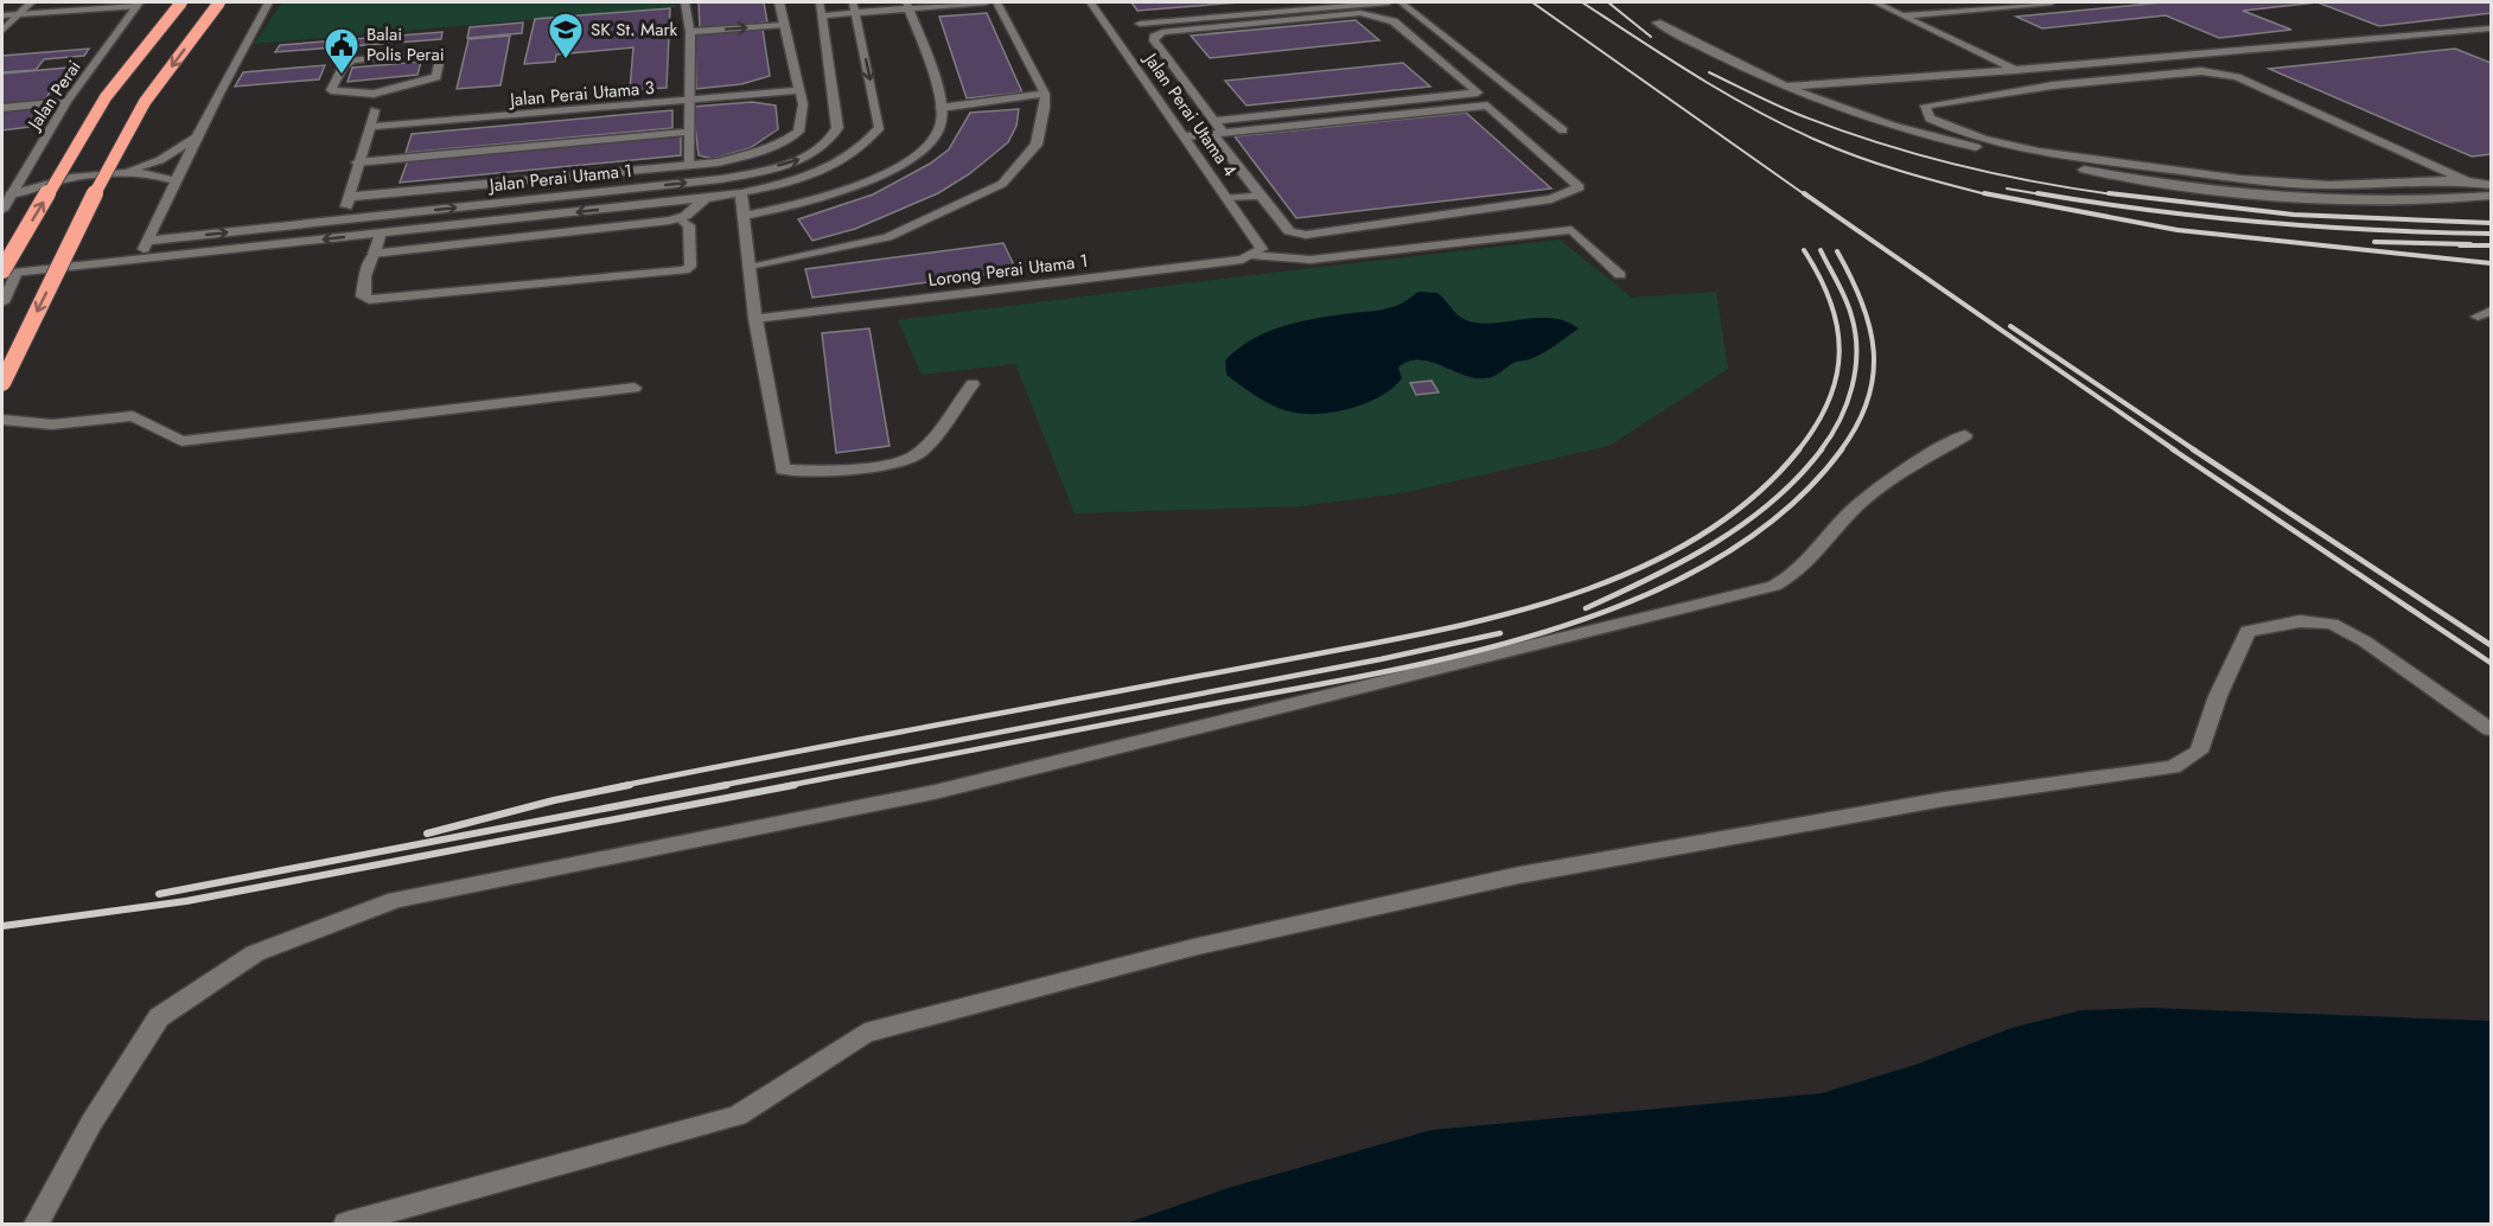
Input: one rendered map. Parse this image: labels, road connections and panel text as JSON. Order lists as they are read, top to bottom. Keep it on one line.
{"streets":{"street":["Jalan Perai Utama 3","Jalan Perai","Jalan Perai Utama 4","Jalan Perai Utama 1","Lorong Perai Utama 1"]},"crossings":[["Jalan Perai Utama 3","Jalan Perai Utama 1"],["Jalan Perai Utama 4","Lorong Perai Utama 1"]],"places":{"school or university":["SK St. Mark"],"public building":["Balai Polis Perai"]}}
